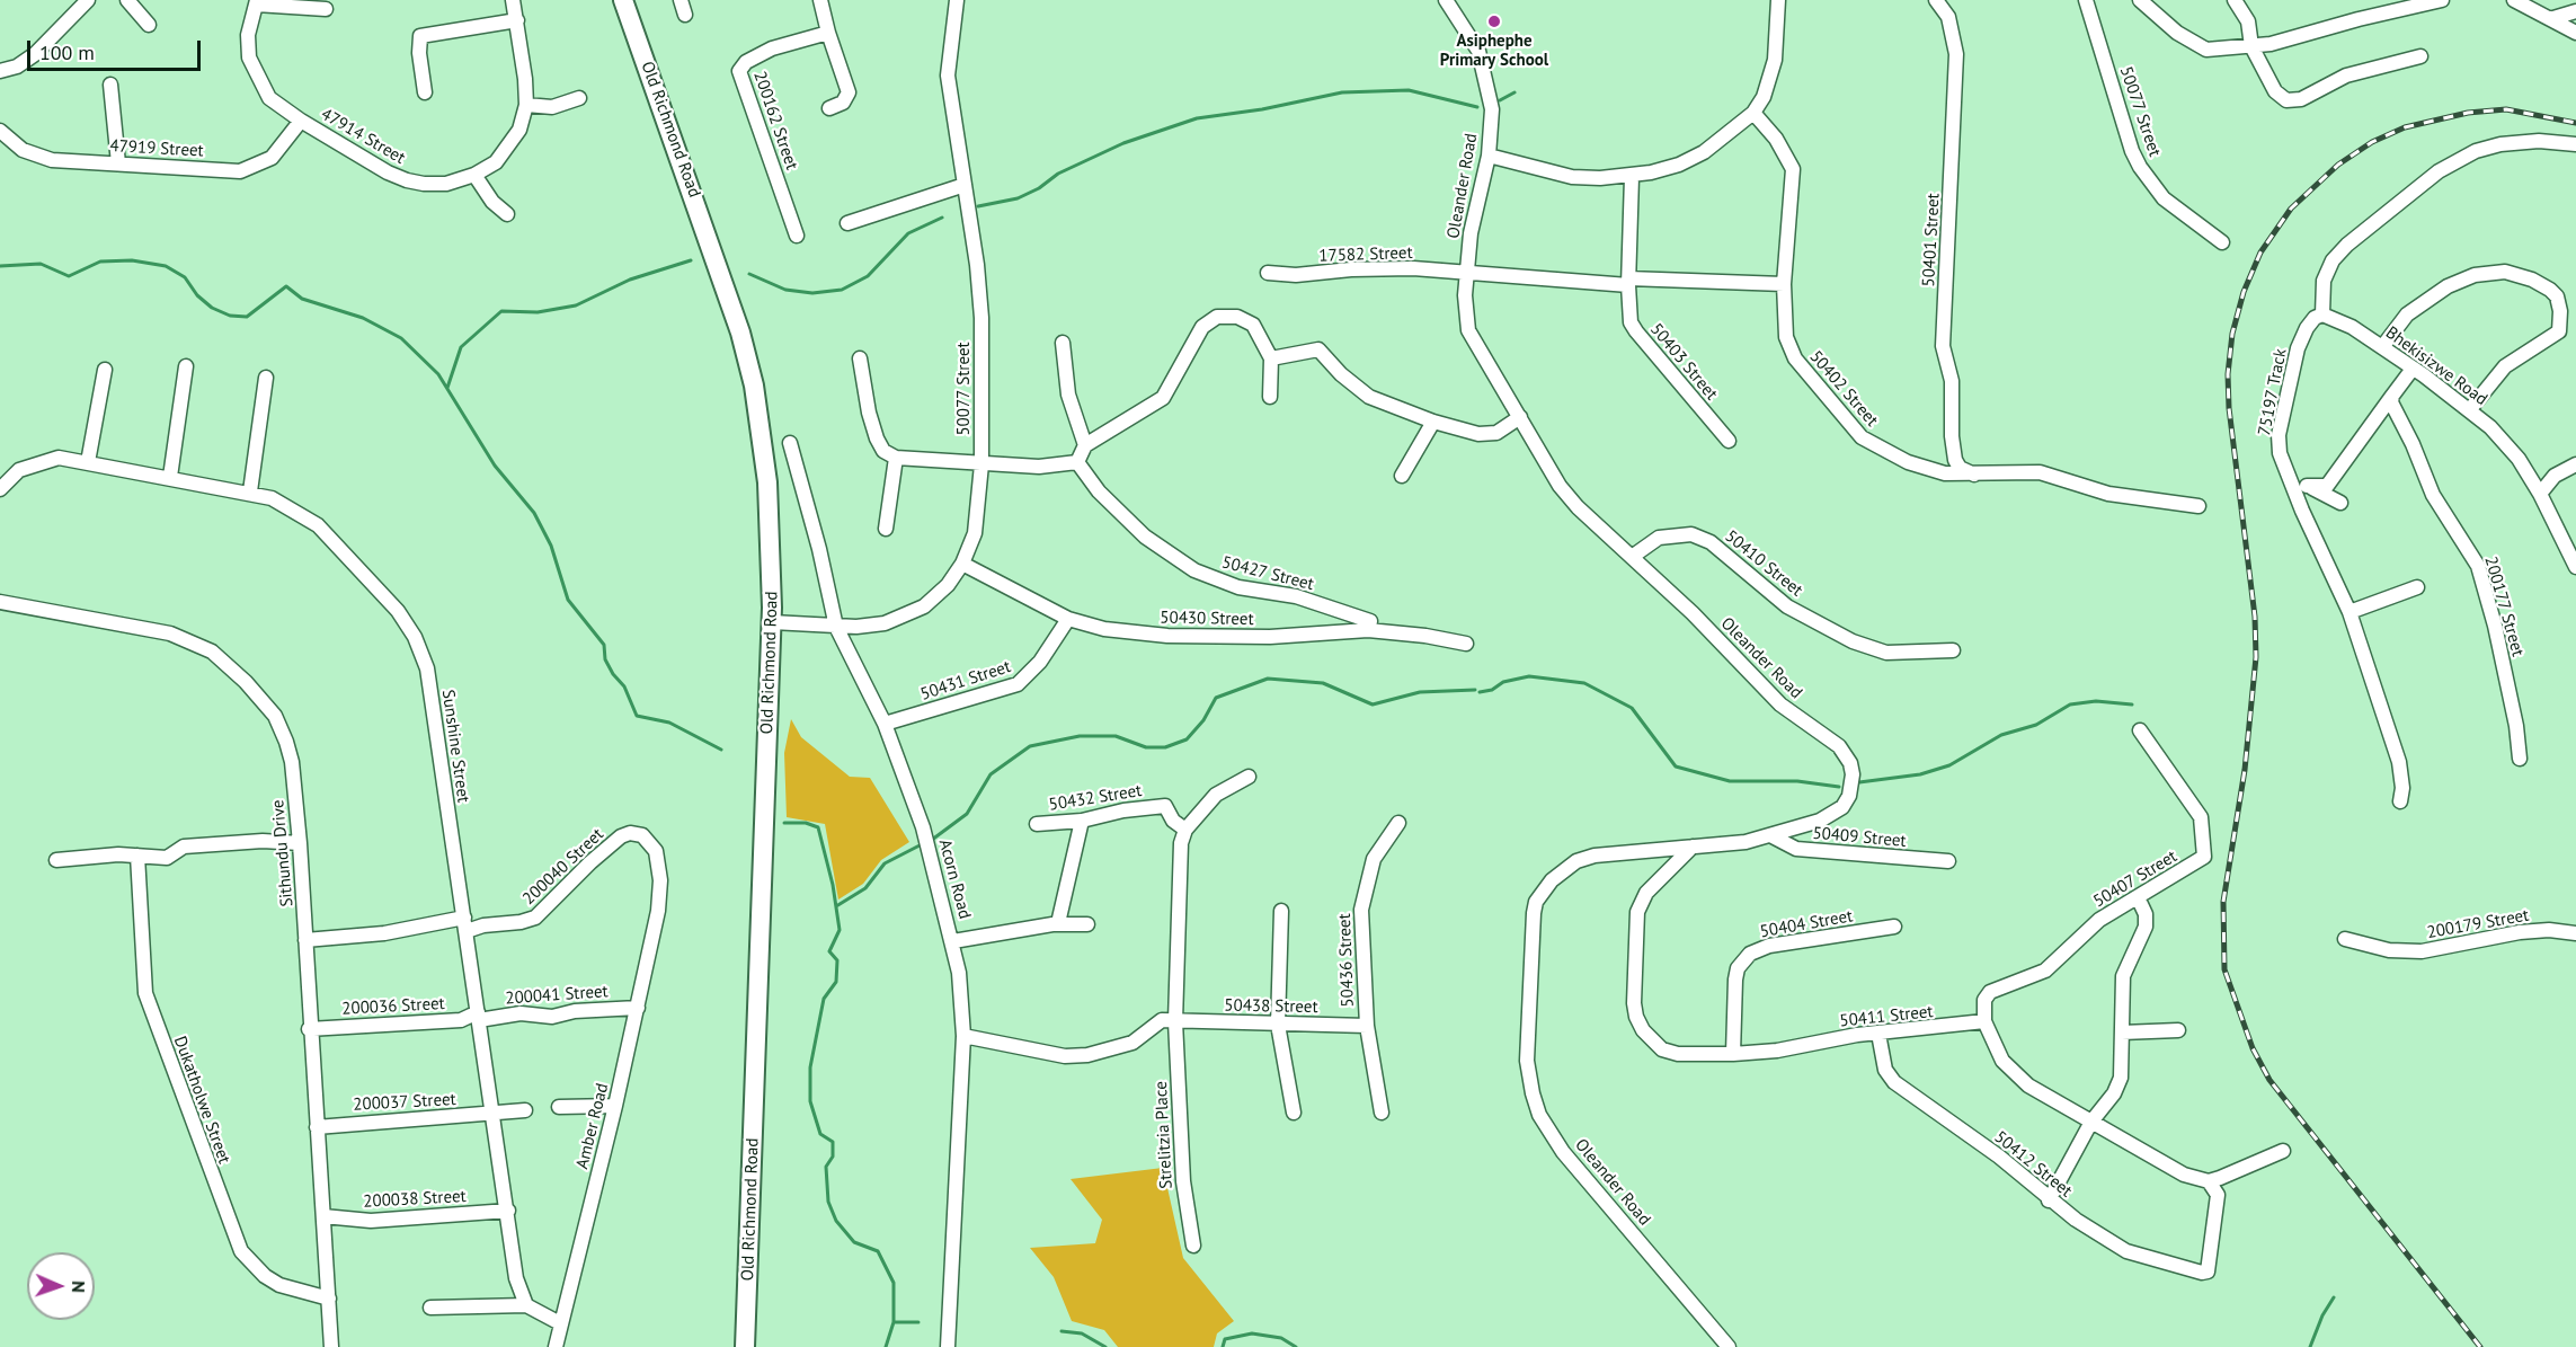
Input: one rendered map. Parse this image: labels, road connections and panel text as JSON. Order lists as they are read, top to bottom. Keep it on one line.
{"streets":{"street":["50077 Street","200162 Street","Old Richmond Road","47914 Street","47919 Street","Oleander Road","50401 Street","17582 Street","50403 Street","Bhekisizwe Road","50402 Street","75197 Track","50410 Street","50427 Street","200177 Street","50430 Street","50431 Street","Sunshine Street","50432 Street","50409 Street","Sithundu Drive","200040 Street","Acorn Road","50407 Street","50404 Street","200179 Street","50436 Street","200041 Street","200036 Street","50438 Street","50411 Street","Dukatholwe Street","200037 Street","Amber Road","Strelitzia Place","50412 Street","200038 Street"]},"crossings":[["50077 Street","Old Richmond Road"],["50077 Street","50430 Street"],["50077 Street","Acorn Road"],["47914 Street","47919 Street"],["Oleander Road","17582 Street"],["Oleander Road","50410 Street"],["Oleander Road","50409 Street"],["Oleander Road","50411 Street"],["50401 Street","50402 Street"],["17582 Street","50403 Street"],["17582 Street","50402 Street"],["Bhekisizwe Road","75197 Track"],["50427 Street","50430 Street"],["50430 Street","50431 Street"],["50431 Street","Acorn Road"],["Sunshine Street","200040 Street"],["Sunshine Street","200041 Street"],["Sunshine Street","200036 Street"],["Sunshine Street","200037 Street"],["Sunshine Street","200038 Street"],["50432 Street","Strelitzia Place"],["Sithundu Drive","200036 Street"],["Sithundu Drive","Dukatholwe Street"],["Sithundu Drive","200037 Street"],["Sithundu Drive","200038 Street"],["200040 Street","Amber Road"],["50407 Street","50411 Street"],["50404 Street","50411 Street"],["50436 Street","50438 Street"],["200041 Street","200036 Street"],["200041 Street","Amber Road"],["50438 Street","Strelitzia Place"],["50411 Street","50412 Street"]],"places":["Asiphephe Primary School"],"scale_bar":"100 m","north":"right"}
